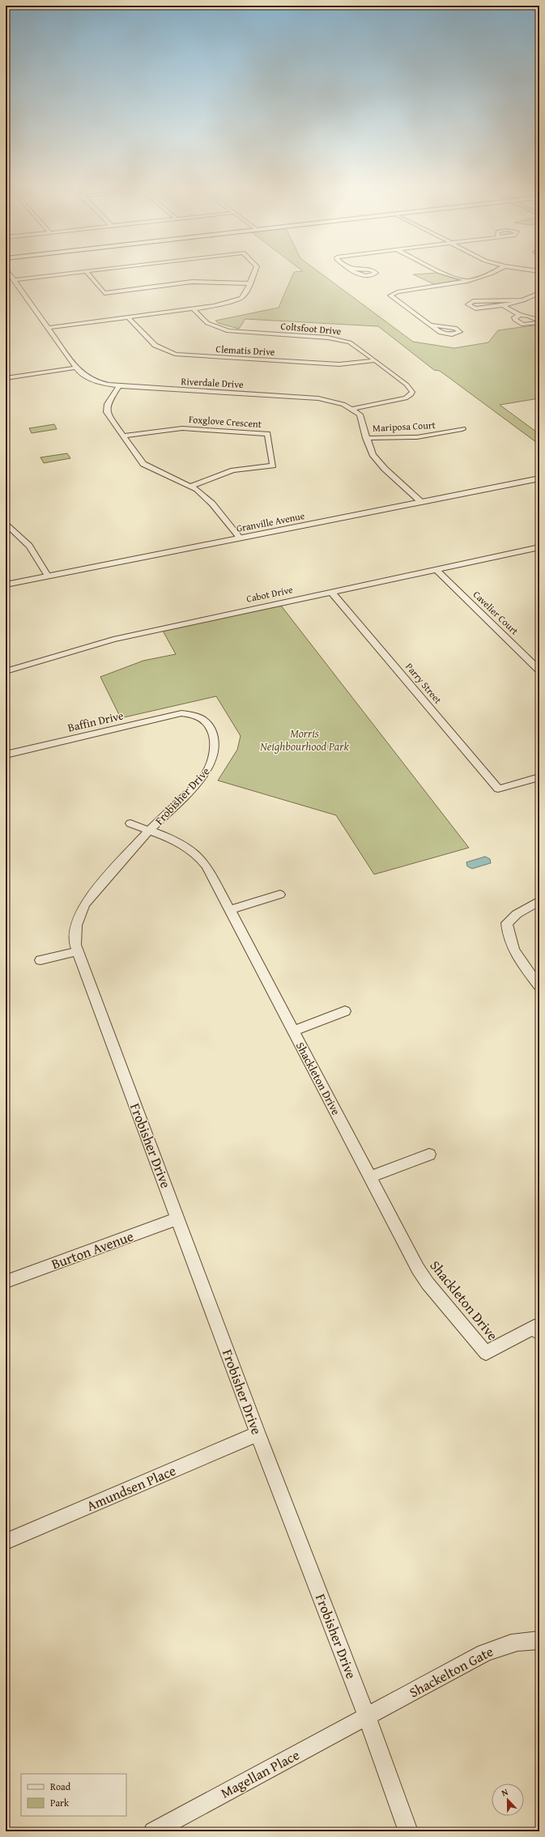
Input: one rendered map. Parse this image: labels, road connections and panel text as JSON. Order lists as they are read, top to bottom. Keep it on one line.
{"streets":{"street":["Coltsfoot Drive","Clematis Drive","Riverdale Drive","Foxglove Crescent","Mariposa Court","Granville Avenue","Cabot Drive","Cavelier Court","Parry Street","Baffin Drive","Frobisher Drive","Shackleton Drive","Burton Avenue","Amundsen Place","Shackelton Gate","Magellan Place"]},"crossings":[["Coltsfoot Drive","Clematis Drive"],["Coltsfoot Drive","Riverdale Drive"],["Riverdale Drive","Mariposa Court"],["Riverdale Drive","Granville Avenue"],["Cabot Drive","Cavelier Court"],["Cabot Drive","Parry Street"],["Baffin Drive","Frobisher Drive"],["Frobisher Drive","Shackleton Drive"],["Frobisher Drive","Burton Avenue"],["Frobisher Drive","Amundsen Place"],["Frobisher Drive","Shackelton Gate"],["Frobisher Drive","Magellan Place"],["Shackelton Gate","Magellan Place"]],"parks":["Morris Neighbourhood Park"],"legend":["Road","Park"],"north":"top"}
